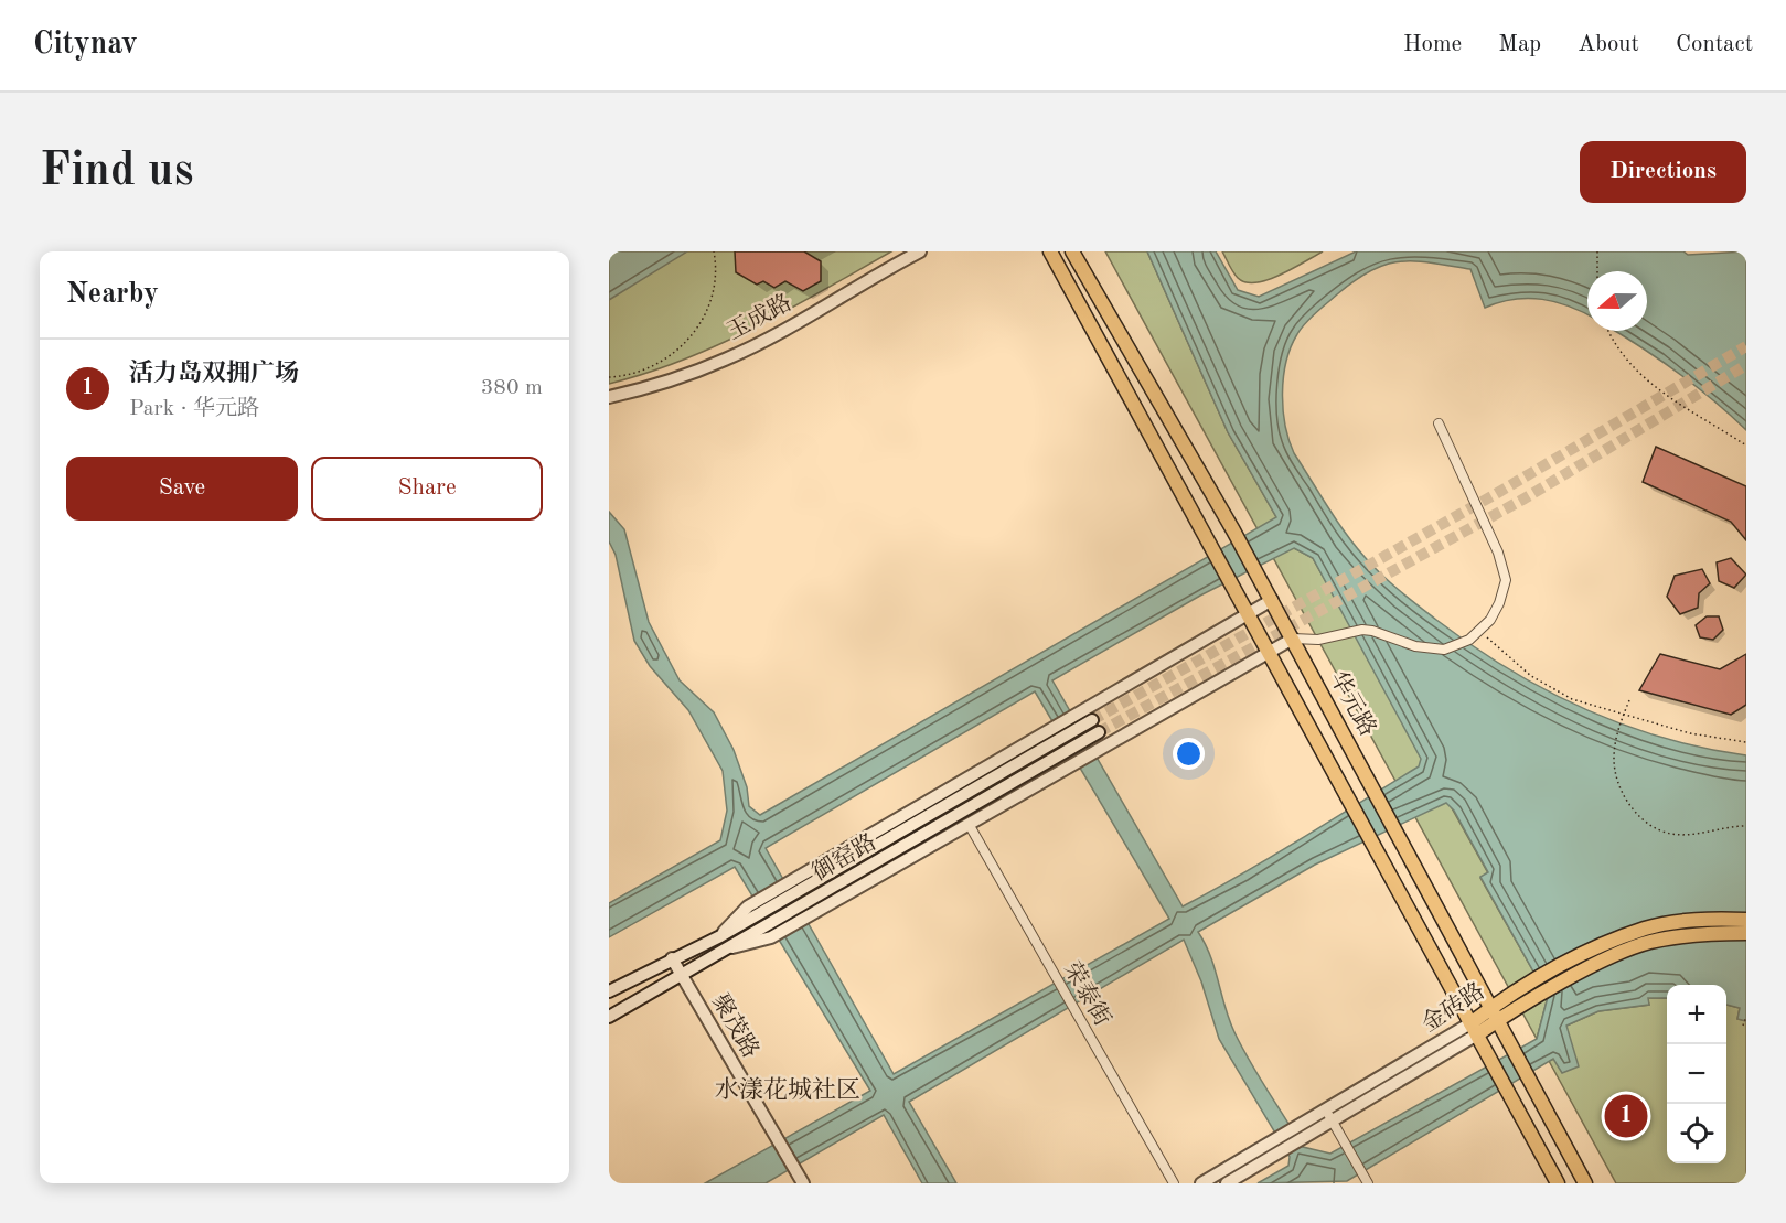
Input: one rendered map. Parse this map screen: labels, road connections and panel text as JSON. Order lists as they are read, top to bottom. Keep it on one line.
{"streets":{"main road":["华元路","金砖路"],"street":["玉成路","御窑路","荣泰街","聚茂路"]},"crossings":[["华元路","金砖路"],["御窑路","聚茂路"]],"districts":["水漾花城社区"],"north":"left","page":{"header":"Citynav","nav":["Home","Map","About","Contact"],"buttons":["Directions",["Save","Share"]],"title":"Find us","heading":"Nearby","list":[{"mark":"1","name":"活力岛双拥广场","note":"Park · 华元路","value":"380 m"}],"map_buttons":["+","−"],"pins":"1"}}
